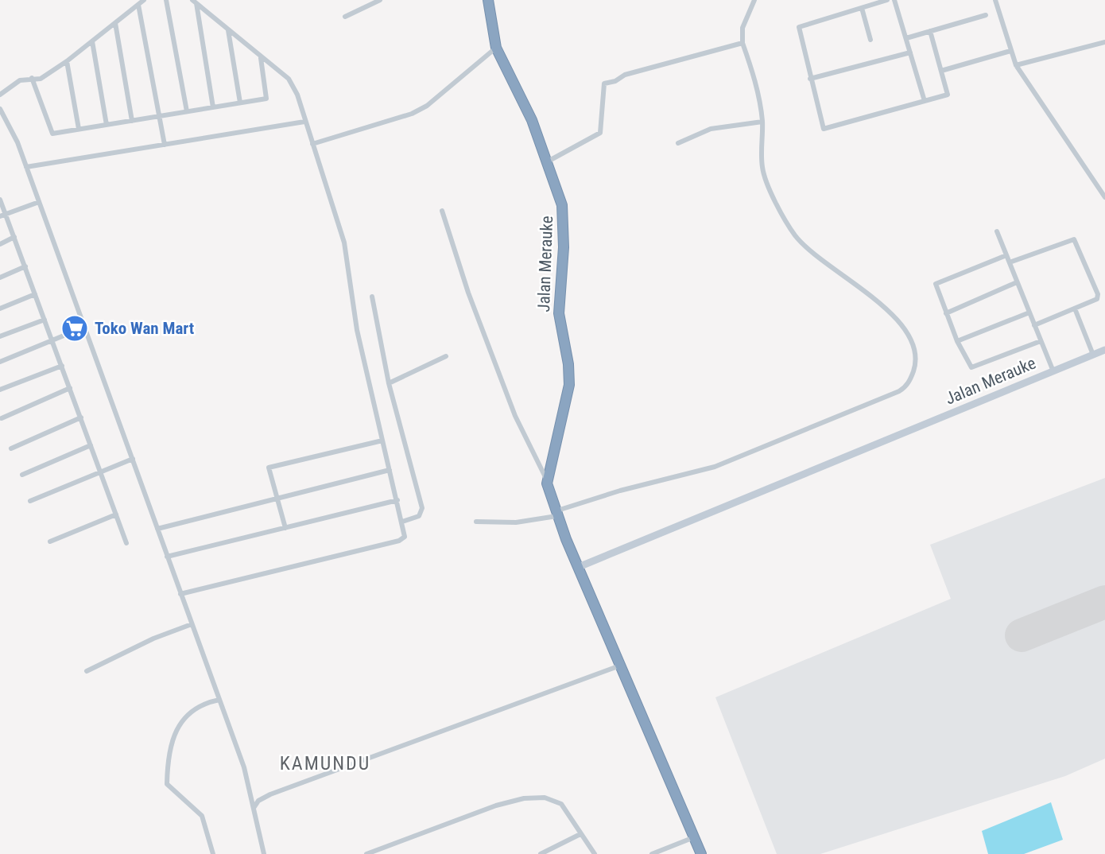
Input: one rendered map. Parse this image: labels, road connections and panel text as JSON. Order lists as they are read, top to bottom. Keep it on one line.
{"streets":{"highway":["Jalan Merauke"]},"districts":["KAMUNDU"],"places":{"supermarket":["Toko Wan Mart"]}}
